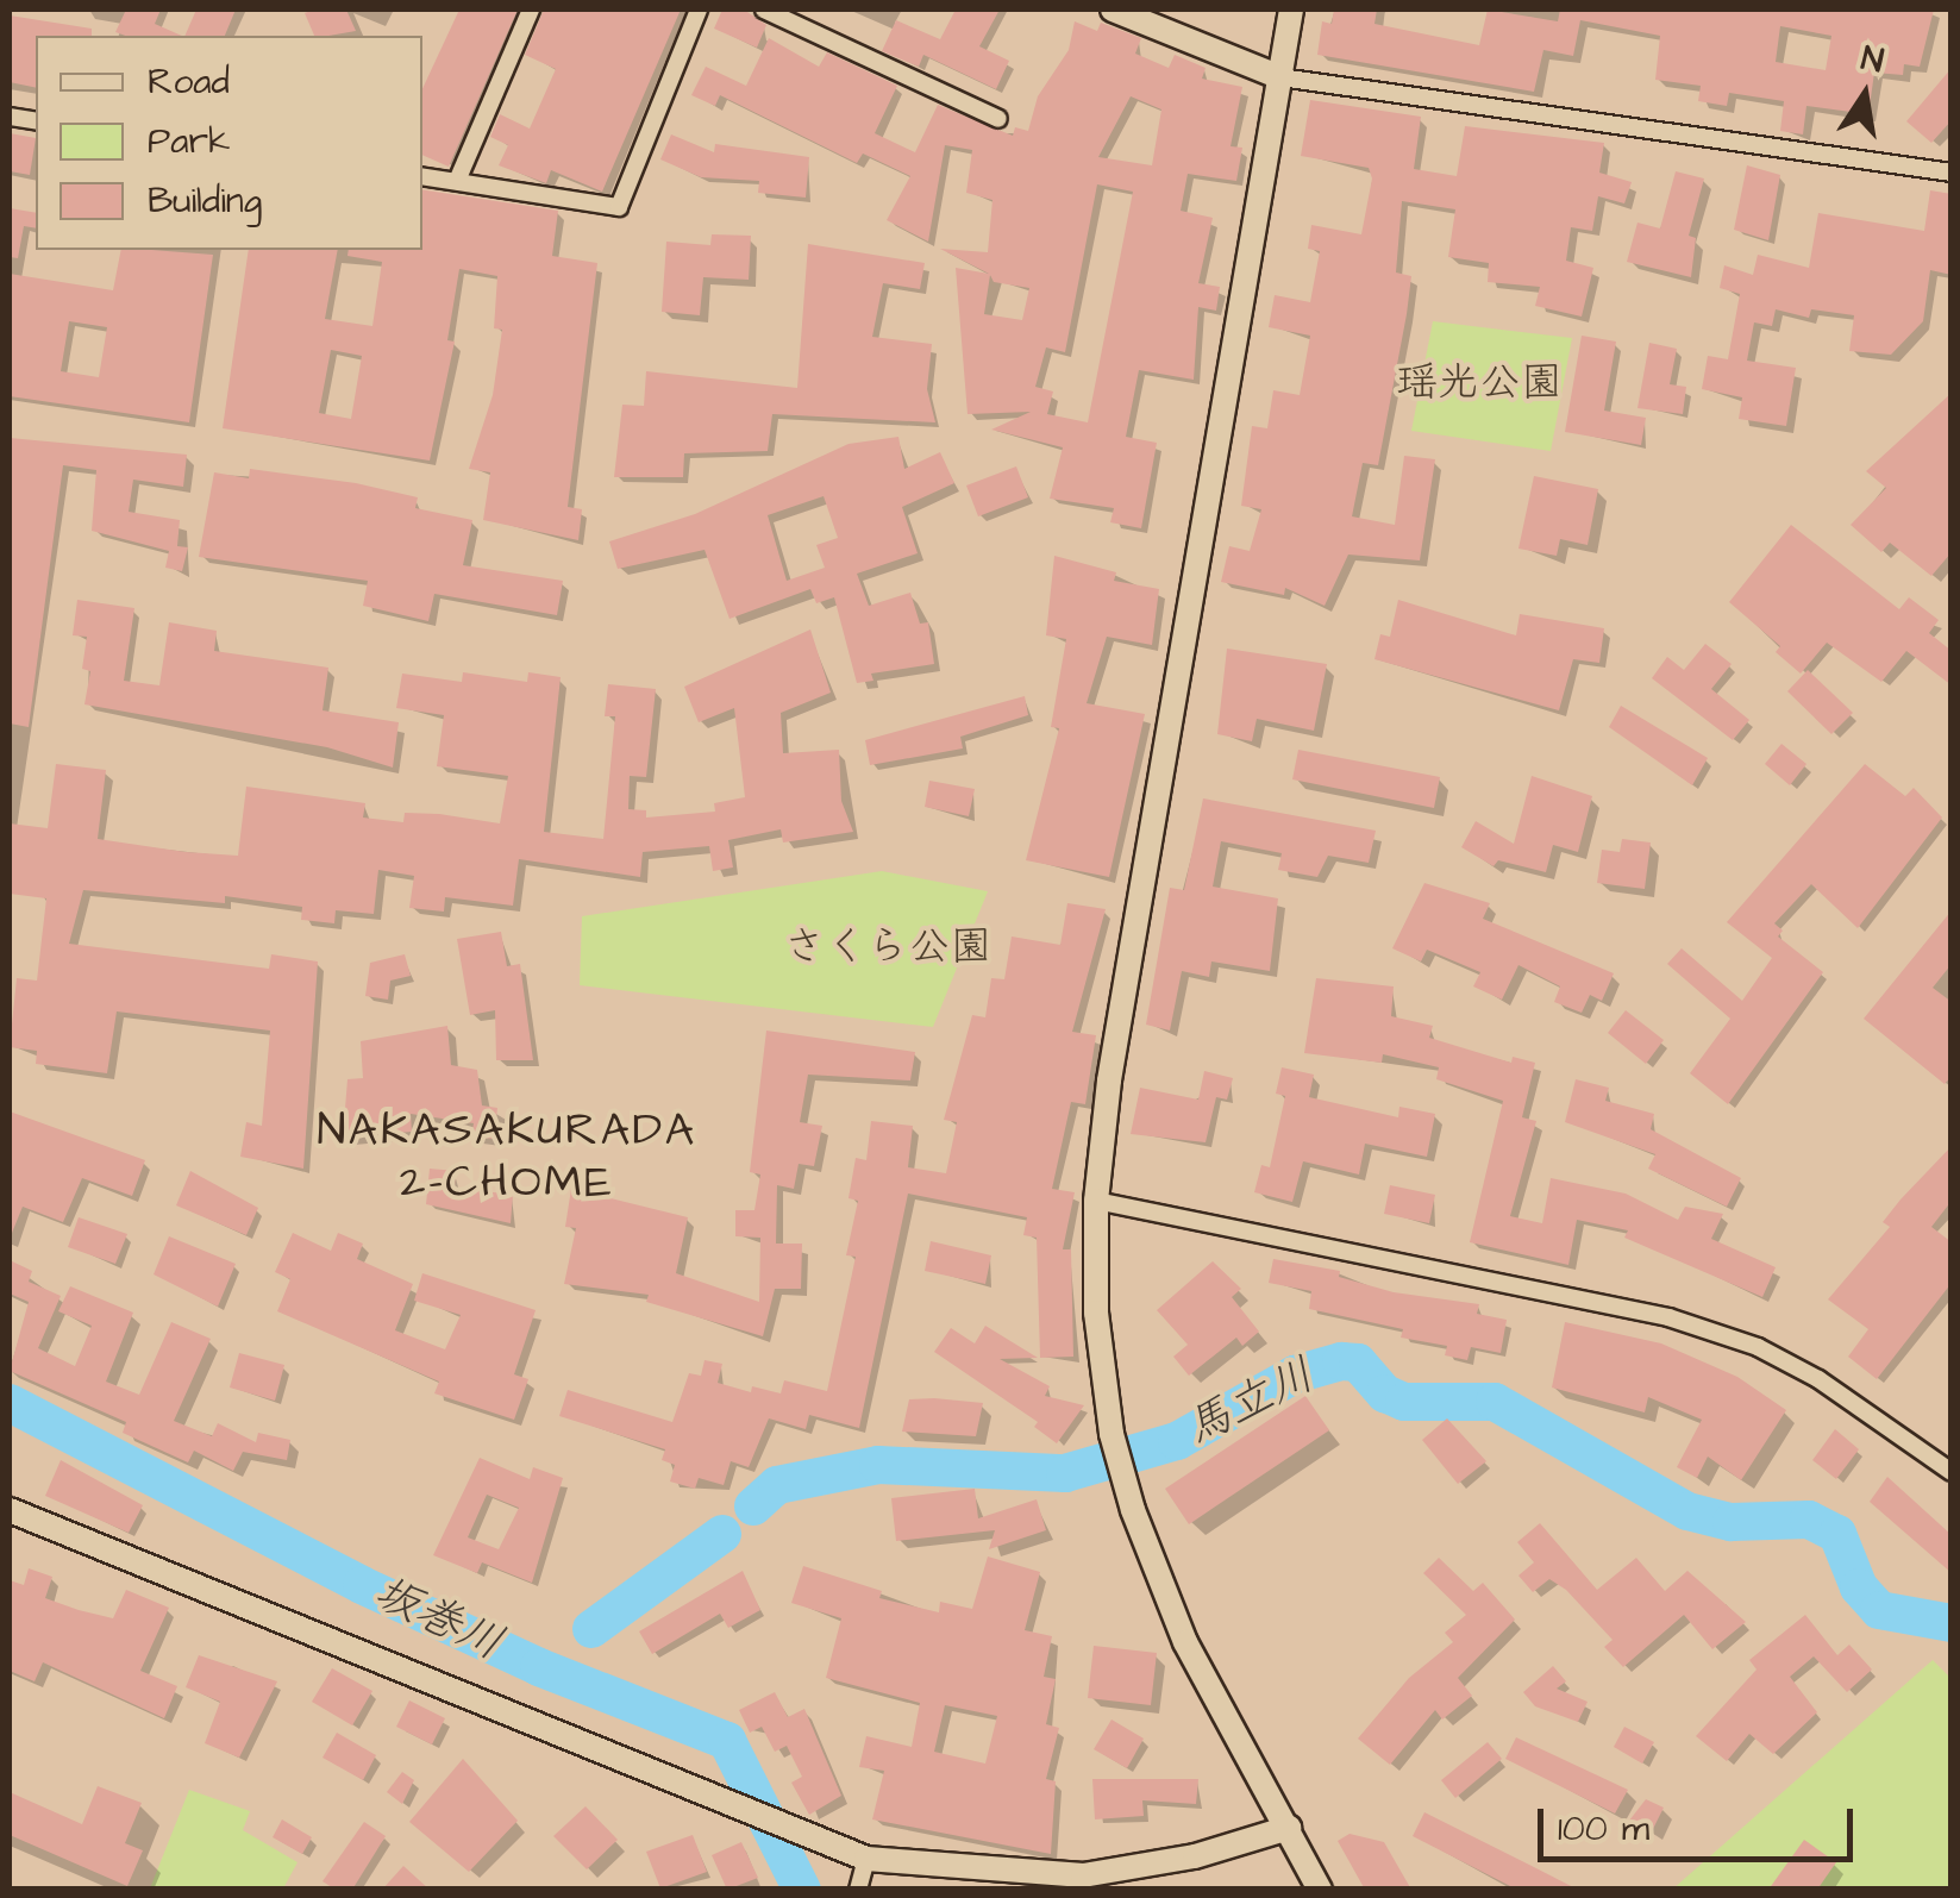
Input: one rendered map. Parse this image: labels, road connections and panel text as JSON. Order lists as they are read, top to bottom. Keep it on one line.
{"districts":["NAKASAKURADA 2-CHOME"],"water":["馬立川","坂巻川"],"parks":["瑶光公園","さくら公園"],"legend":["Road","Park","Building"],"scale_bar":"100 m","north":"top"}
